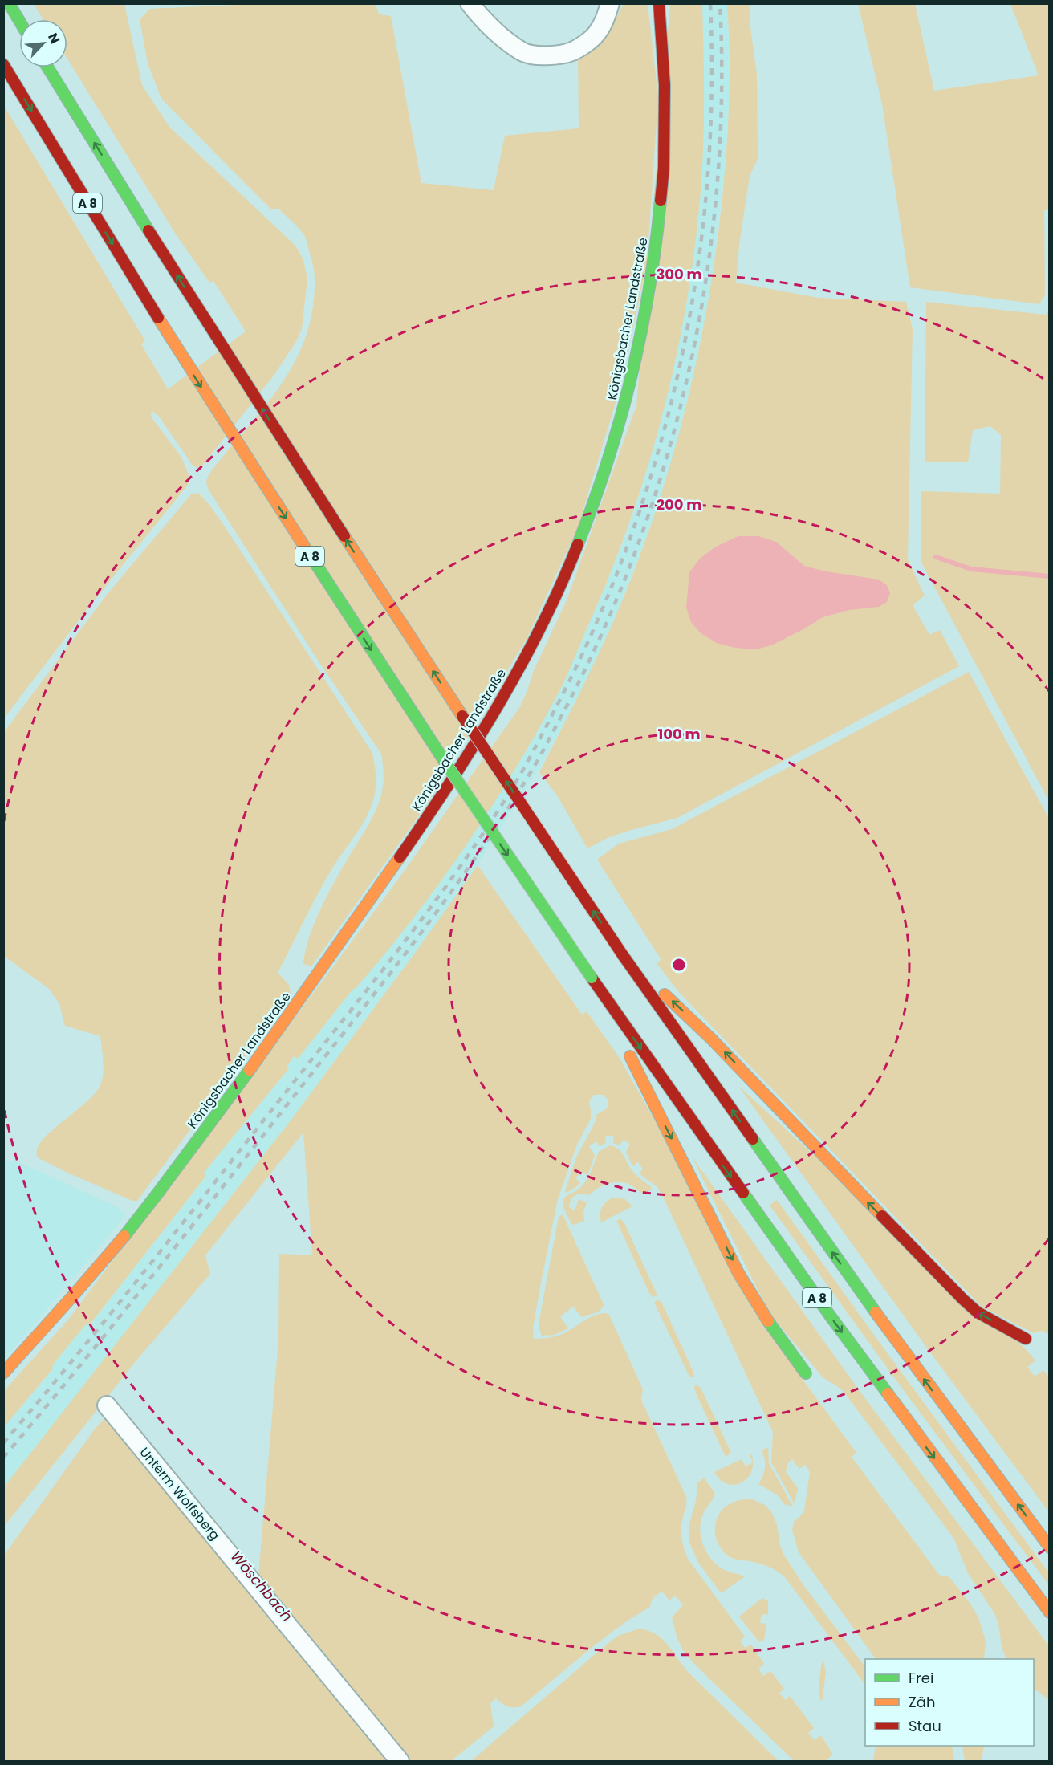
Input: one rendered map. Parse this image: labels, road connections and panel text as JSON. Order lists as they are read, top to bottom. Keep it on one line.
{"streets":{"main road":["A 8","Königsbacher Landstraße"],"street":["Unterm Wolfsberg"]},"water":["Wöschbach"],"legend":["Frei","Zäh","Stau"],"north":"top right","rings":["300 m","200 m","100 m"]}
